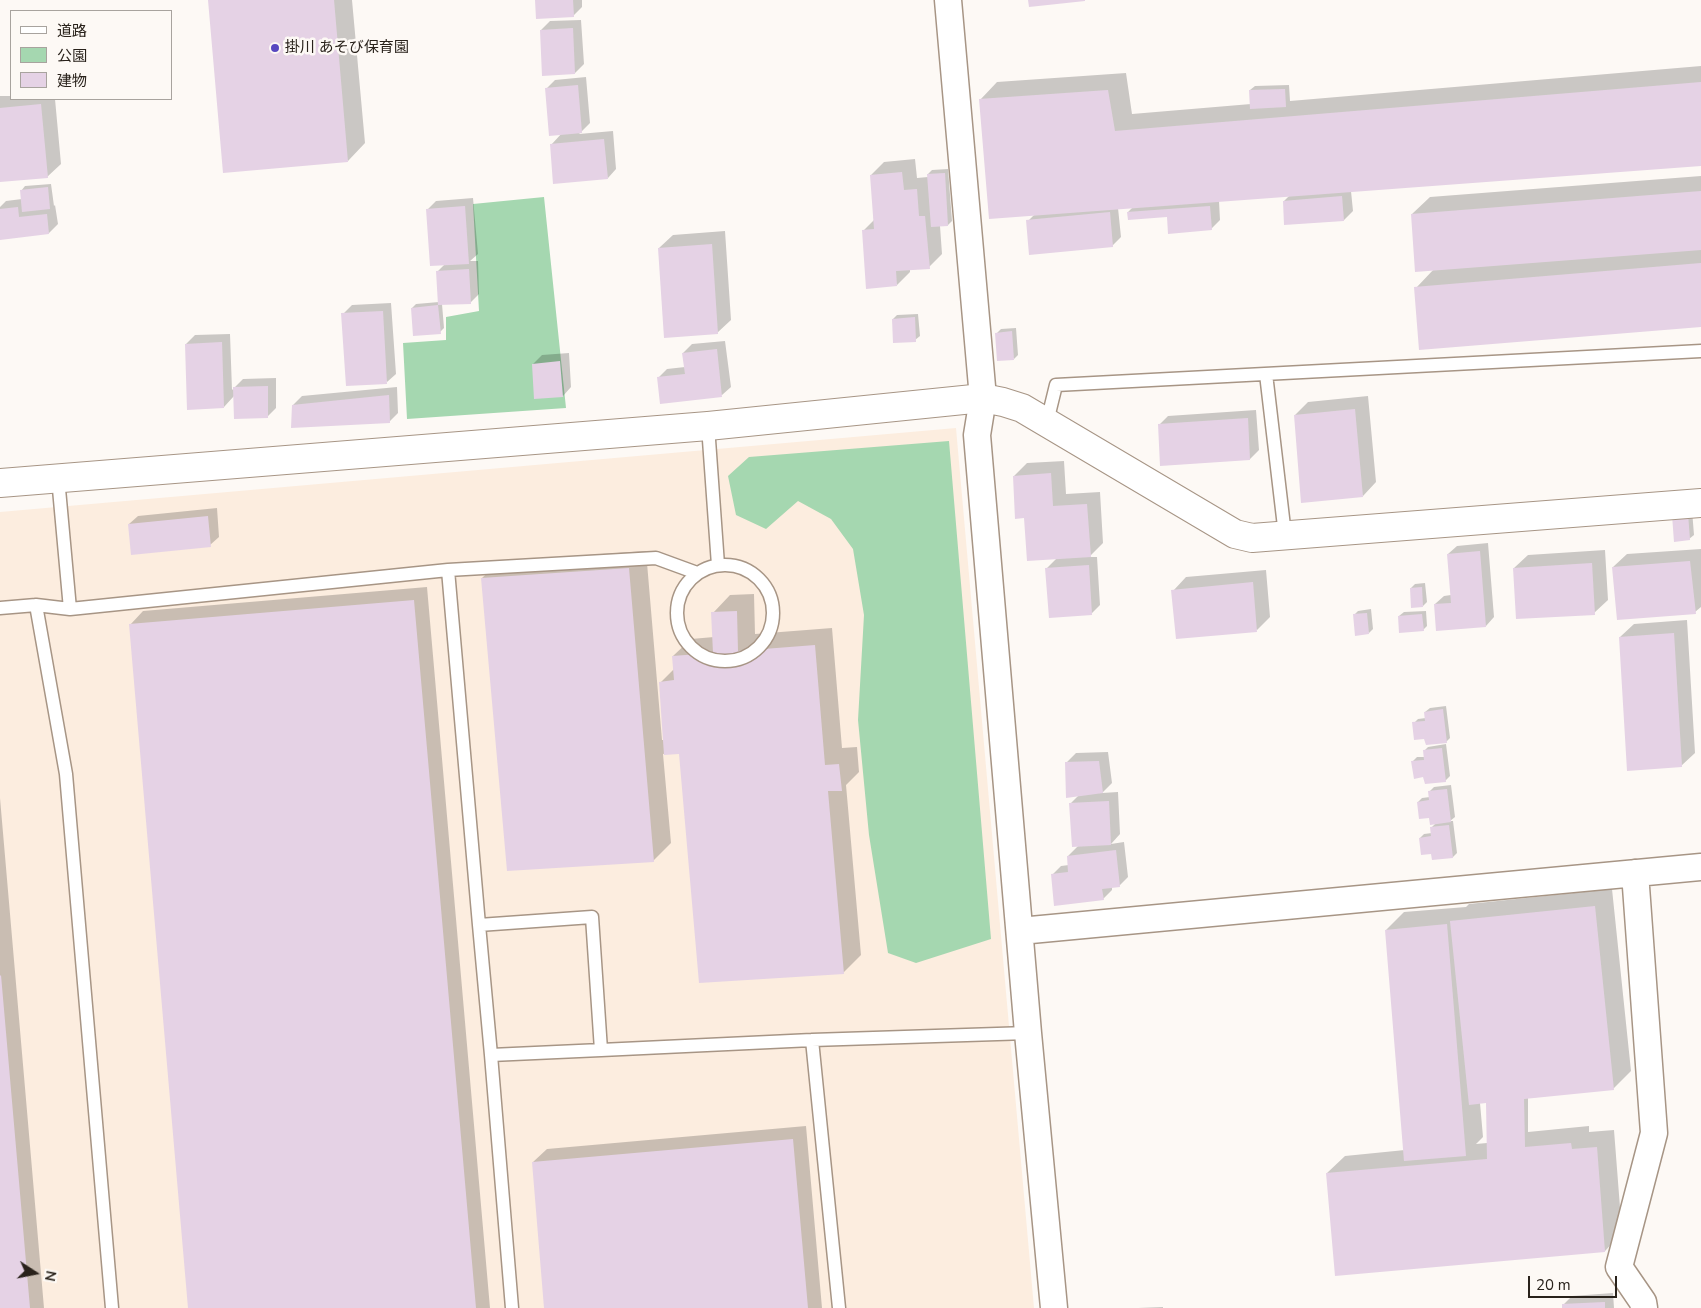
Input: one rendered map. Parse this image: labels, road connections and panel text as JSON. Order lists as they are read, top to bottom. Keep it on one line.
{"places":["掛川 あそび保育園"],"legend":["道路","公園","建物"],"scale_bar":"20 m","north":"right"}
